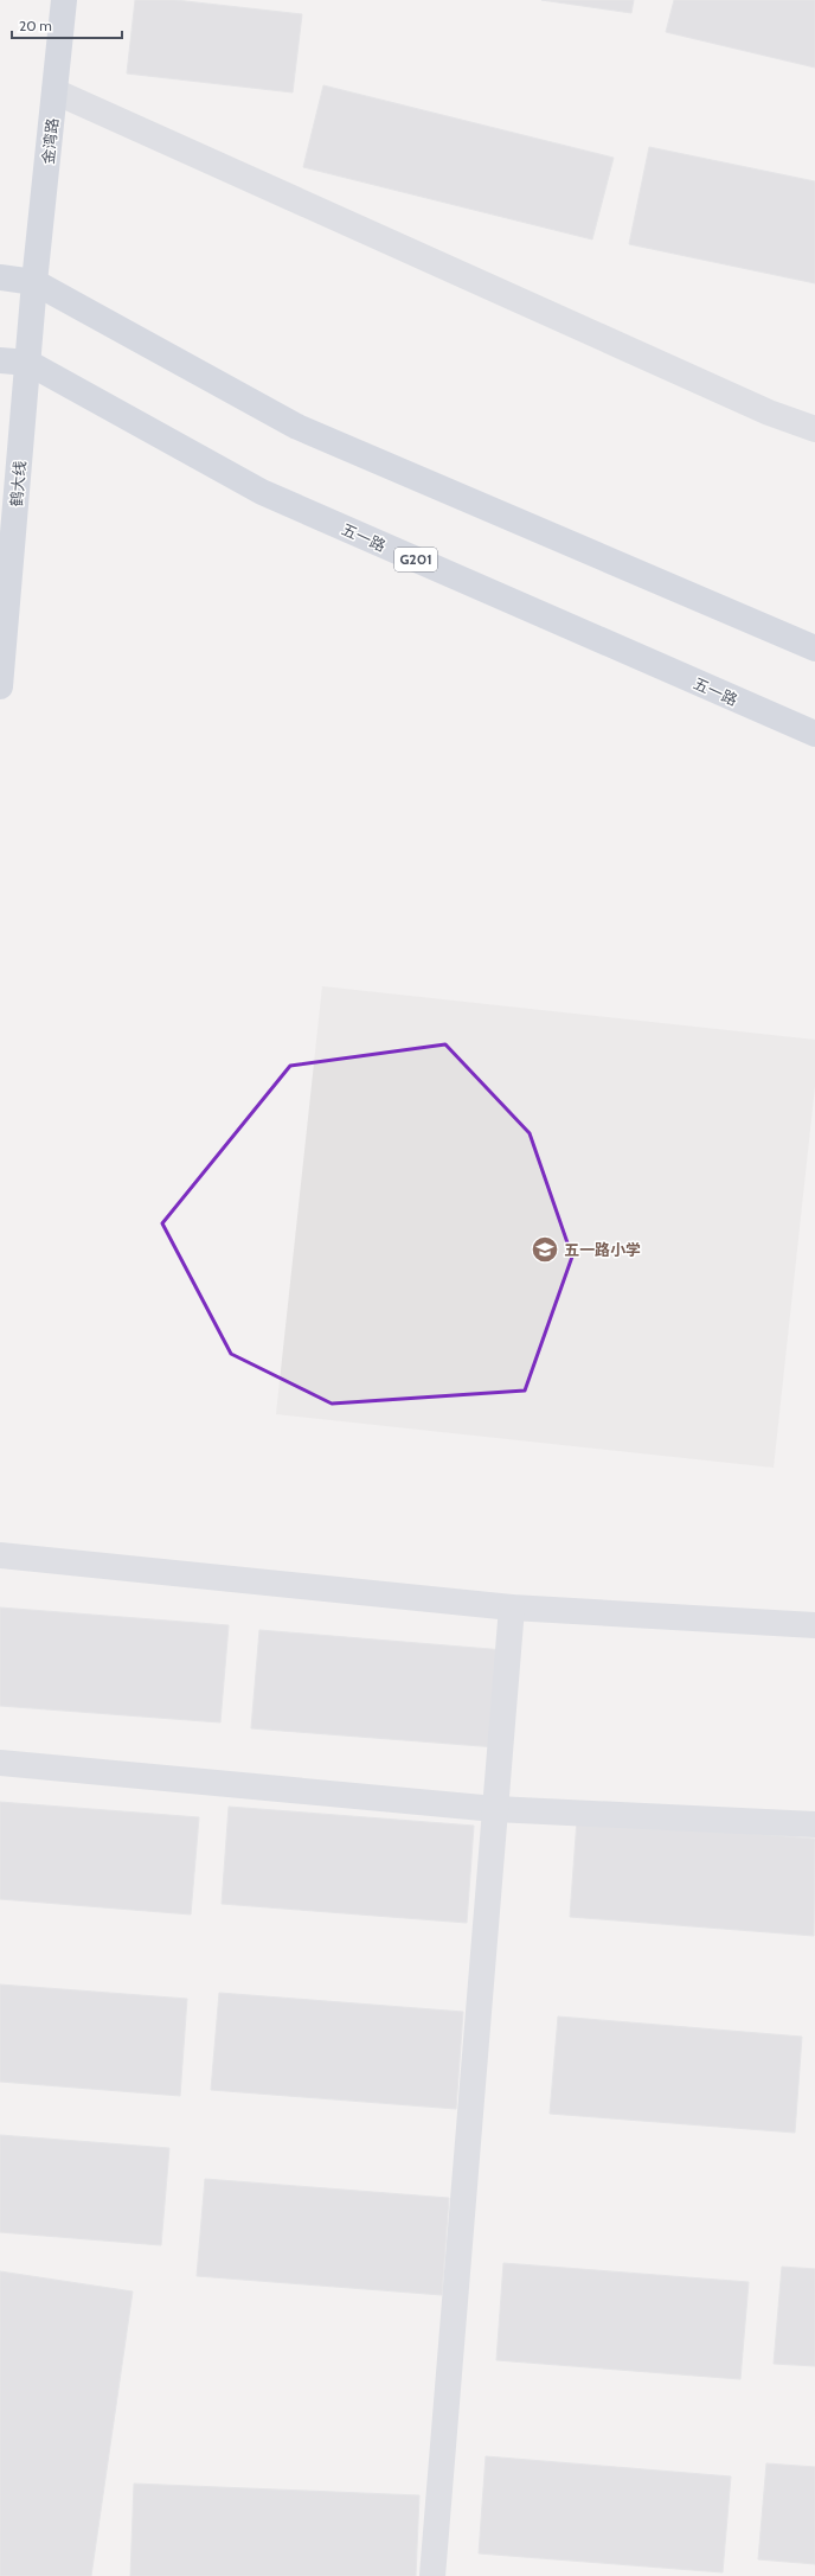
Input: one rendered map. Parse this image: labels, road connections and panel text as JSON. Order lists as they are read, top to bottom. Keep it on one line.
{"streets":{"main road":["金湾路","鹤大线","五一路","G201"]},"crossings":[["金湾路","鹤大线"],["鹤大线","五一路"]],"places":{"school or university":["五一路小学"]},"scale_bar":"20 m"}
